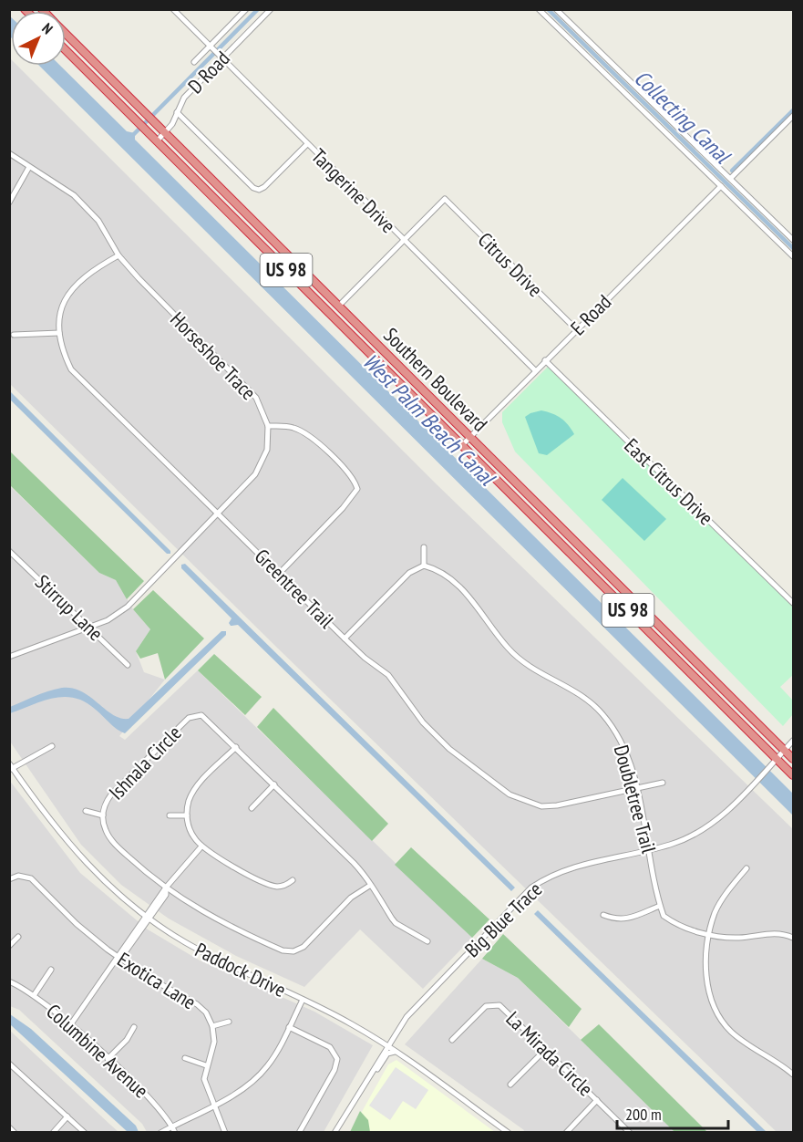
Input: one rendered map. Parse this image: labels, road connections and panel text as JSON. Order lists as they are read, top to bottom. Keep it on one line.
{"streets":{"highway":["US 98","Southern Boulevard"],"street":["D Road","Tangerine Drive","Citrus Drive","E Road","Horseshoe Trace","East Citrus Drive","Greentree Trail","Stirrup Lane","Ishnala Circle","Doubletree Trail","Big Blue Trace","Paddock Drive","Exotica Lane","Columbine Avenue","La Mirada Circle"]},"crossings":[["D Road","Tangerine Drive"],["D Road","Southern Boulevard"],["Tangerine Drive","Citrus Drive"],["Tangerine Drive","E Road"],["Citrus Drive","E Road"],["E Road","Southern Boulevard"],["E Road","East Citrus Drive"],["Horseshoe Trace","Greentree Trail"],["Horseshoe Trace","Stirrup Lane"],["Southern Boulevard","Big Blue Trace"],["Greentree Trail","Doubletree Trail"],["Doubletree Trail","Big Blue Trace"],["Big Blue Trace","Paddock Drive"]],"water":["Collecting Canal","West Palm Beach Canal"],"scale_bar":"200 m","north":"top right"}
